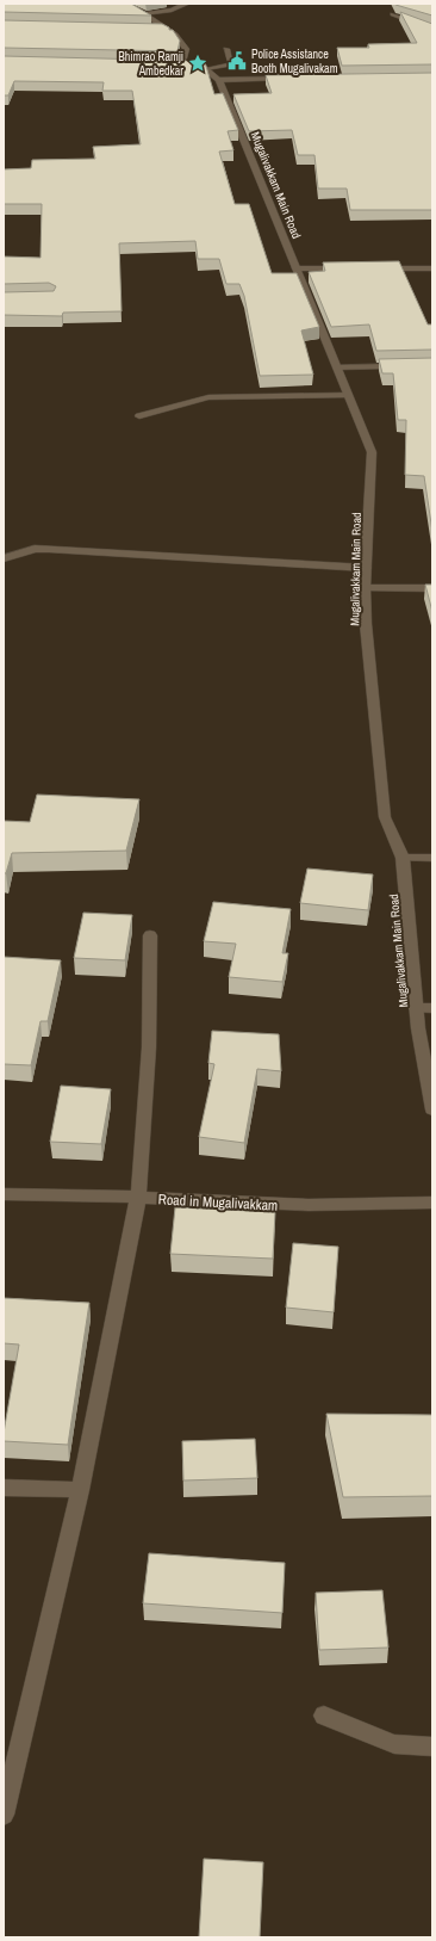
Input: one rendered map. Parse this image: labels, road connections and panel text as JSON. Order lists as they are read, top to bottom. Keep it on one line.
{"streets":{"street":["Mugalivakkam Main Road","Road in Mugalivakkam"]},"places":{"public building":["Police Assistance Booth Mugalivakam"],"place":["Bhimrao Ramji Ambedkar"]}}
